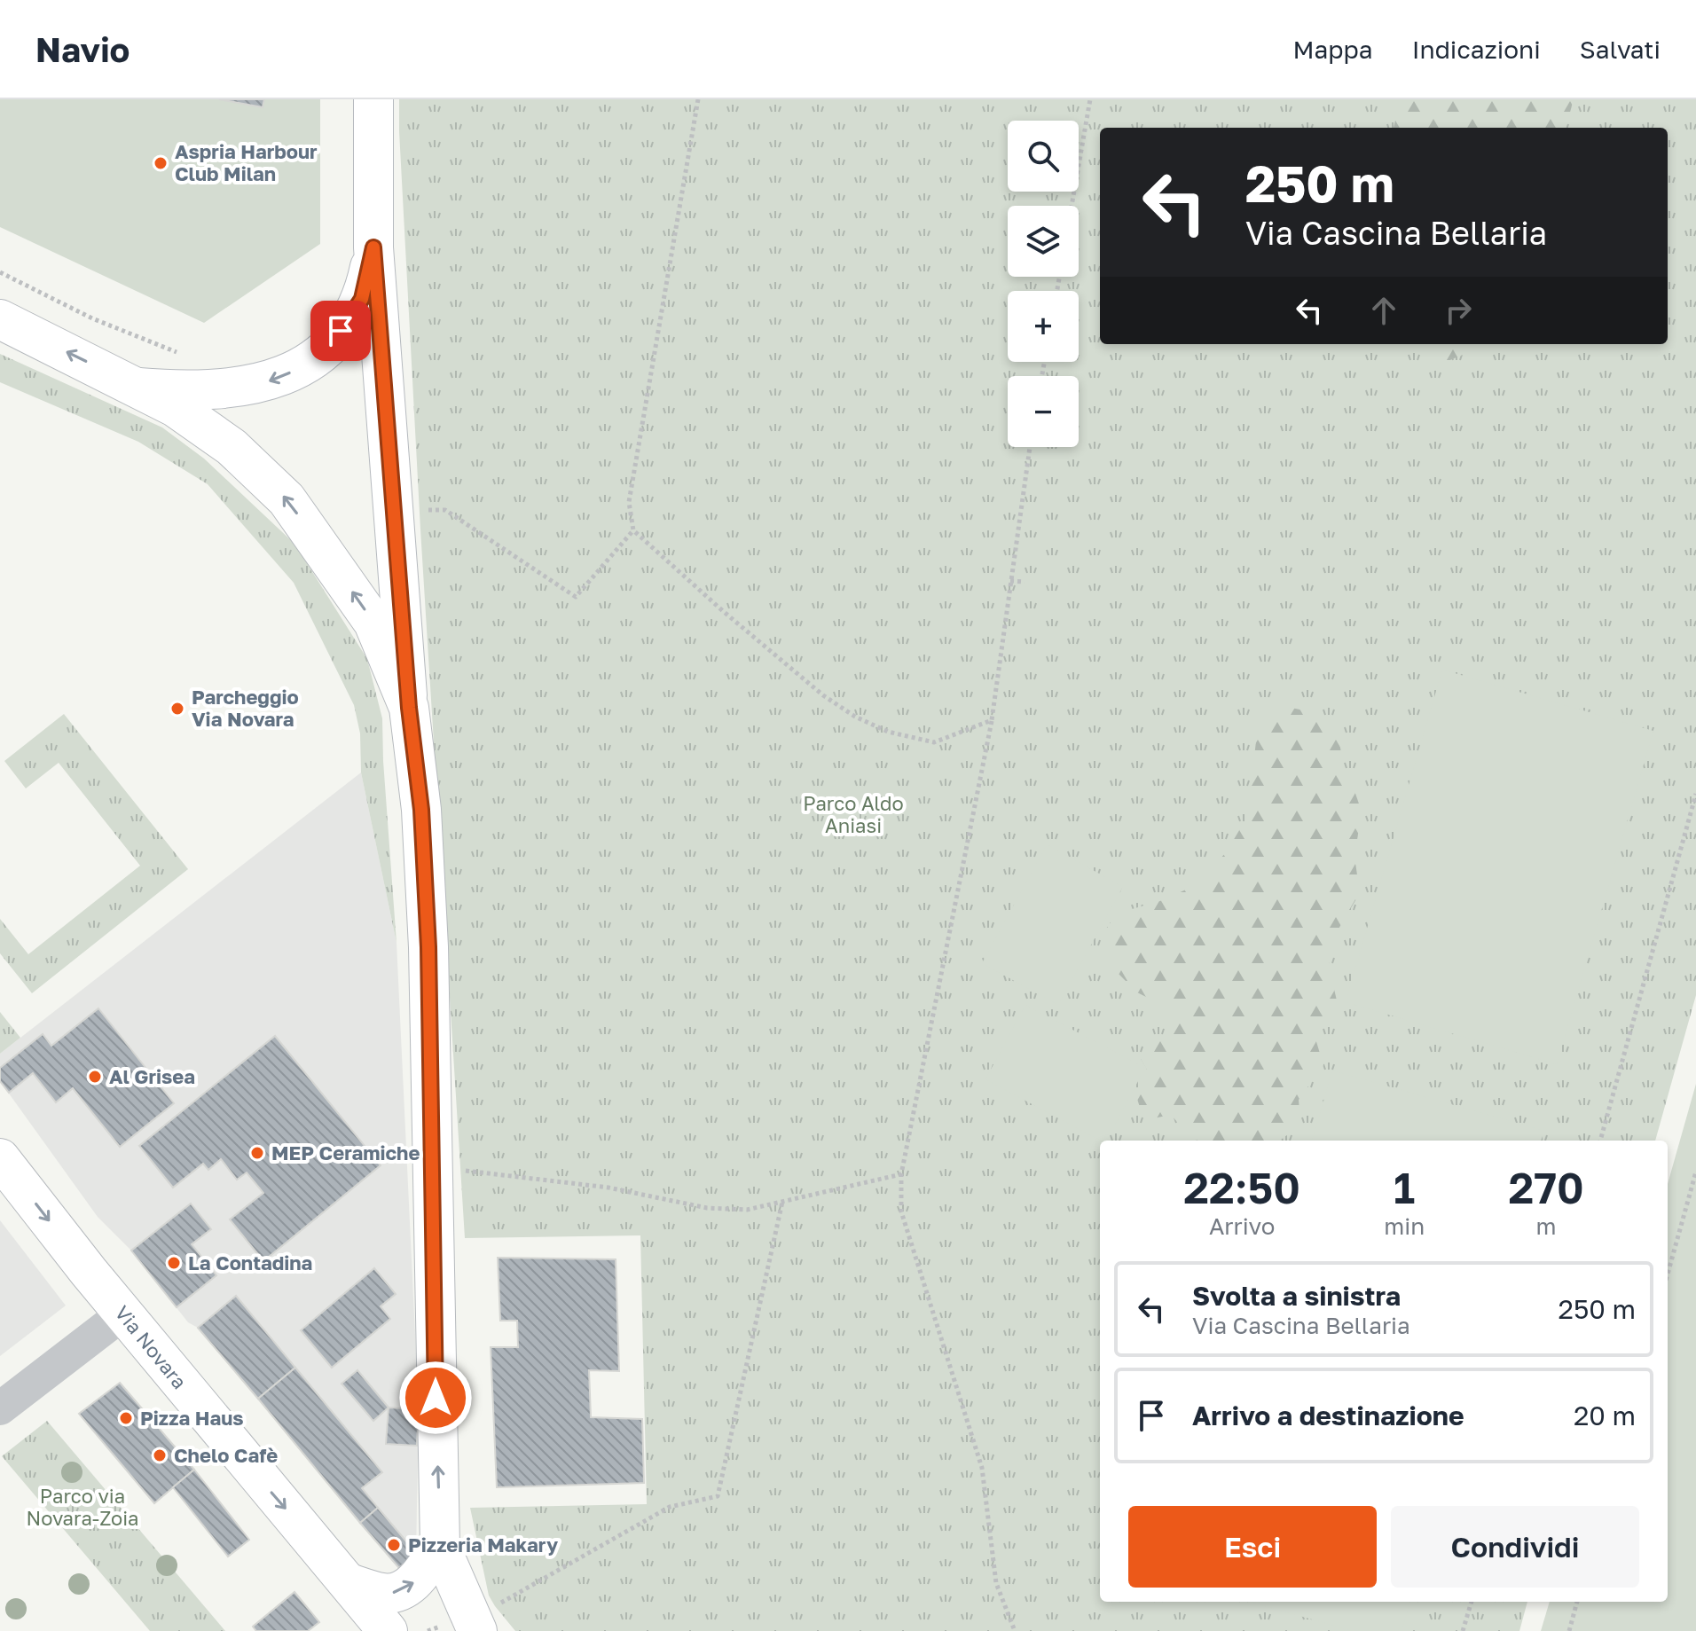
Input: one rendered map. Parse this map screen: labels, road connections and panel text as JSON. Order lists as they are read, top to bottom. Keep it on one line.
{"streets":{"main road":["Via Novara"]},"one_way":["Via Novara"],"parks":["Parco Aldo Aniasi","Parco via Novara-Zoia"],"places":["Aspria Harbour Club Milan","Parcheggio Via Novara","Al Grisea","MEP Ceramiche","La Contadina","Pizza Haus","Chelo Cafè","Pizzeria Makary"],"page":{"header":"Navio","nav":["Mappa","Indicazioni","Salvati"],"map_buttons":["+","−"],"turn":["250 m","Via Cascina Bellaria"],"eta":["22:50","Arrivo","1","min","270","m"],"list":[{"name":"Svolta a sinistra","note":"Via Cascina Bellaria","value":"250 m"},{"name":"Arrivo a destinazione","value":"20 m"}],"buttons":["Esci","Condividi"]}}
